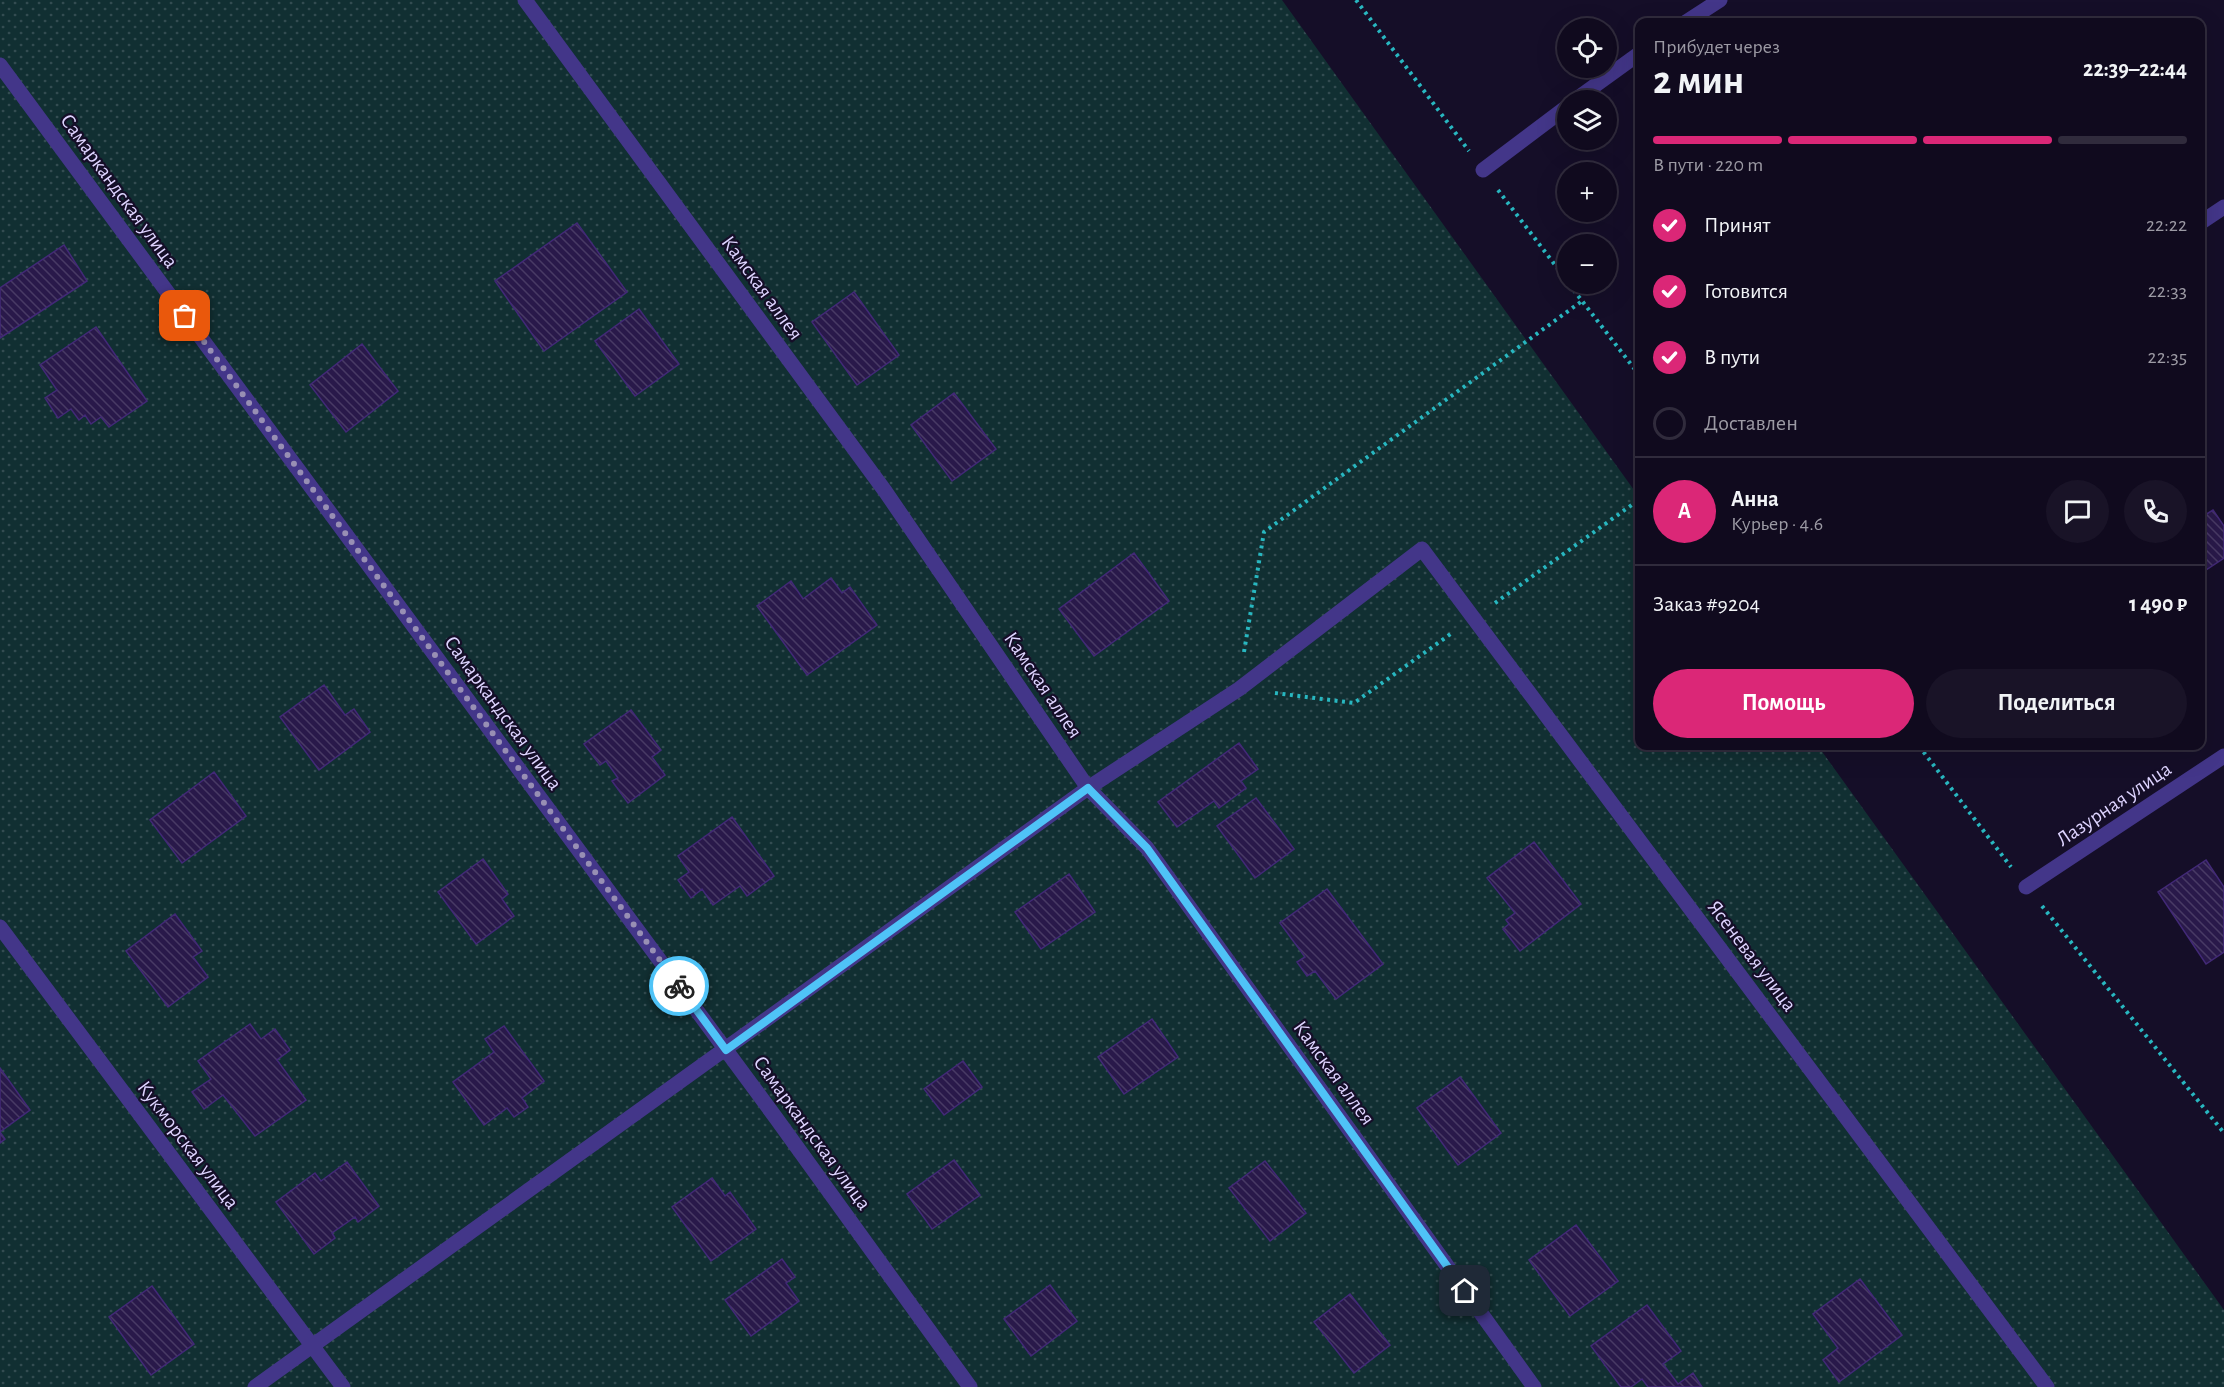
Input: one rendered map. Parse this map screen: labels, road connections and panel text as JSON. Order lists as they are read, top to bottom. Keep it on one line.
{"streets":{"street":["Самаркандская улица","Камская аллея","Лазурная улица","Ясеневая улица","Кукморская улица"]},"page":{"map_buttons":["+","−"],"heading":["2 мин","Прибудет через","22:39–22:44"],"panel":["Анна","Курьер · 4.6","Заказ #9204","1 490 ₽"],"bar":"В пути · 220 m","list":[["Принят","22:22"],["Готовится","22:33"],["В пути","22:35"],"Доставлен"],"round":"А","buttons":["Помощь","Поделиться"]}}
